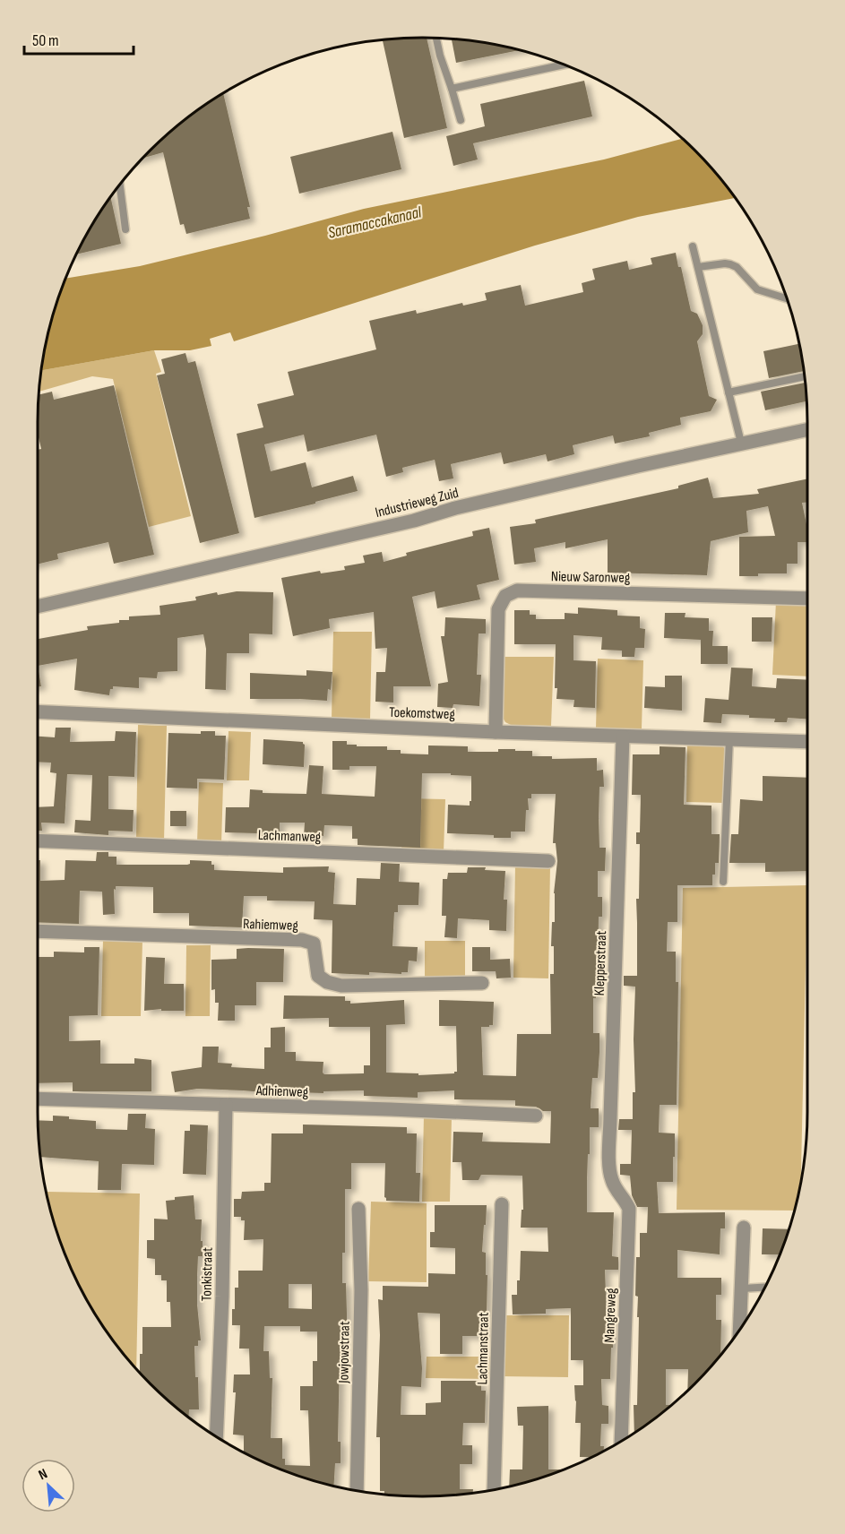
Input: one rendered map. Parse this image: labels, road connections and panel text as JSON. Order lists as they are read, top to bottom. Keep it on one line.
{"streets":{"street":["Industrieweg Zuid","Nieuw Saronweg","Toekomstweg","Lachmanweg","Rahiemweg","Klepperstraat","Adhienweg","Tonkistraat","Mangreweg","Lachmanstraat","Jowjowstraat"]},"crossings":[["Nieuw Saronweg","Toekomstweg"],["Toekomstweg","Klepperstraat"],["Klepperstraat","Mangreweg"],["Adhienweg","Tonkistraat"]],"water":["Saramaccakanaal"],"scale_bar":"50 m","north":"top left"}
